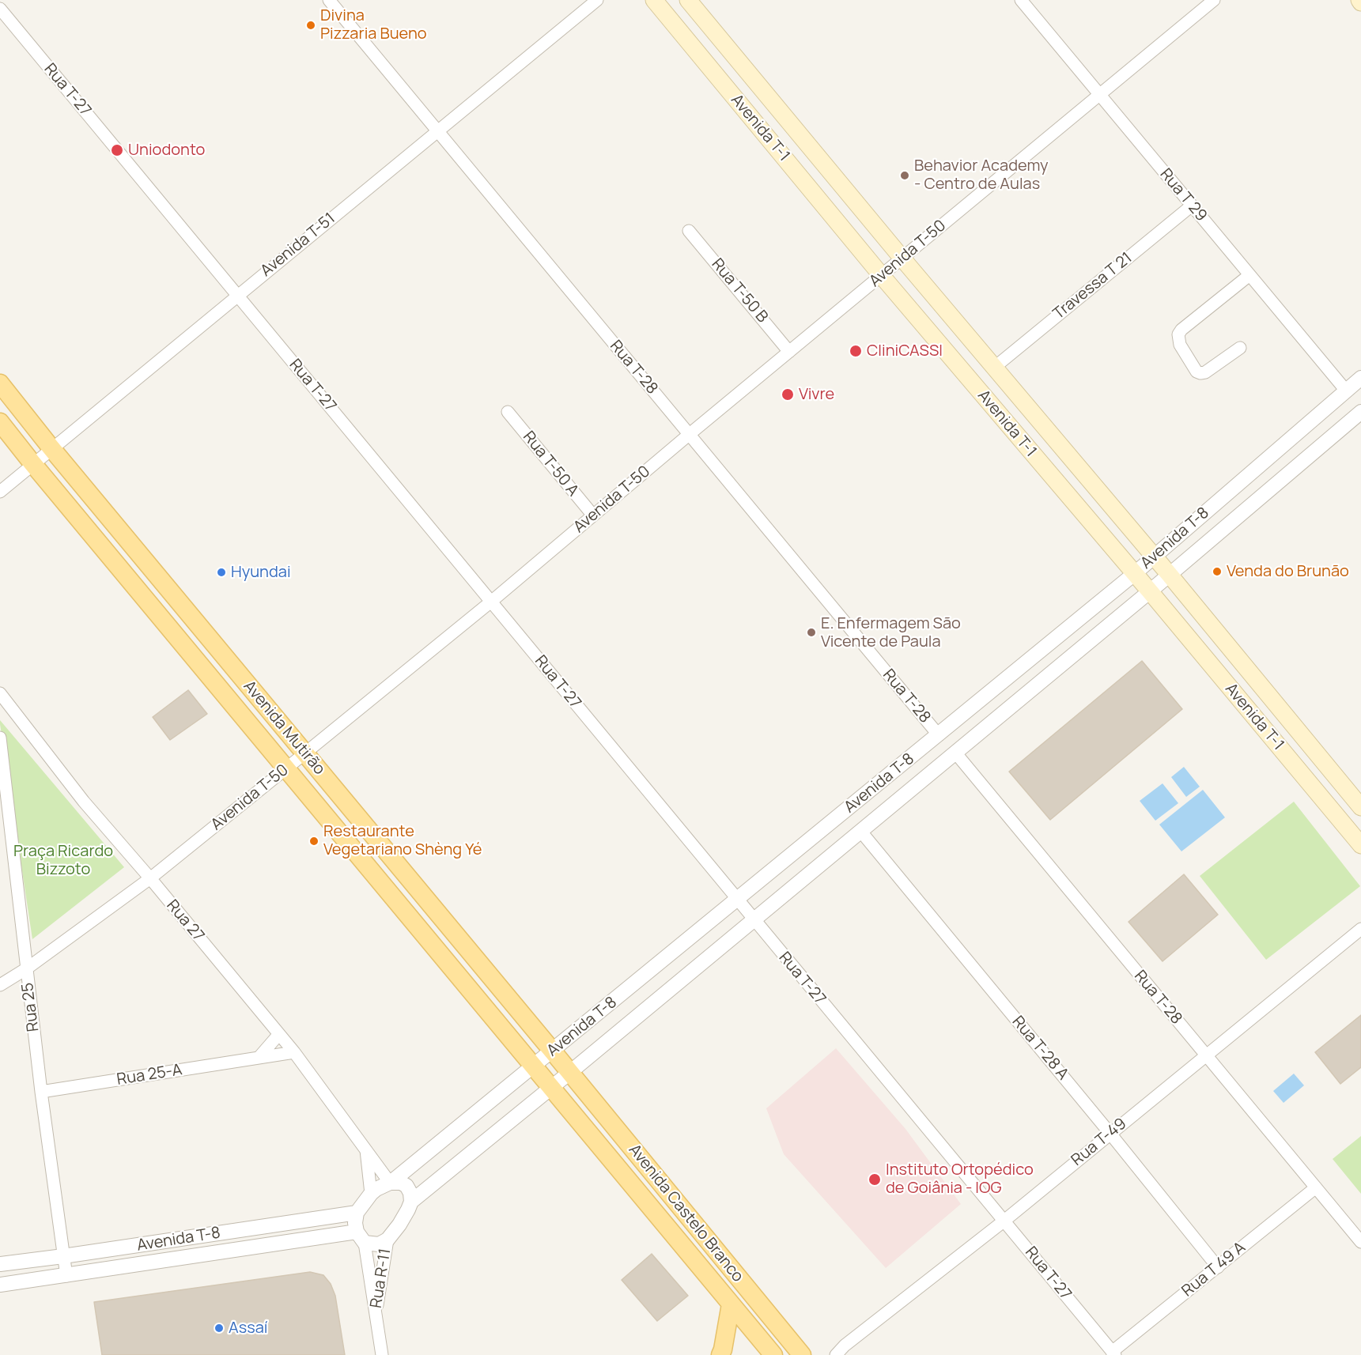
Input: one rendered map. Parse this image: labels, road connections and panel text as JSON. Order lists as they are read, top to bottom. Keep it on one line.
{"streets":{"main road":["Avenida T-1","Avenida Mutirão","Avenida Castelo Branco"],"street":["Rua T-27","Rua T 29","Avenida T-51","Avenida T-50","Travessa T 21","Rua T-50 B","Rua T-28","Rua T-50 A","Avenida T-8","Rua 27","Rua 25","Rua T-28 A","Rua 25-A","Rua T-49","Rua T 49 A","Rua R-11"]},"crossings":[["Rua T-27","Avenida T-51"],["Rua T-27","Avenida T-50"],["Rua T-27","Avenida T-8"],["Rua T-27","Rua T-49"],["Rua T-27","Rua T 49 A"],["Avenida T-1","Avenida T-50"],["Avenida T-1","Travessa T 21"],["Avenida T-1","Avenida T-8"],["Rua T 29","Avenida T-50"],["Rua T 29","Travessa T 21"],["Rua T 29","Avenida T-8"],["Avenida T-51","Rua T-28"],["Avenida T-51","Avenida Mutirão"],["Avenida T-50","Rua T-50 B"],["Avenida T-50","Rua T-28"],["Avenida T-50","Rua T-50 A"],["Avenida T-50","Avenida Mutirão"],["Avenida T-50","Rua 27"],["Avenida T-50","Rua 25"],["Rua T-28","Avenida T-8"],["Rua T-28","Rua T-49"],["Rua T-28","Rua T 49 A"],["Avenida T-8","Avenida Mutirão"],["Avenida T-8","Rua 27"],["Avenida T-8","Rua 25"],["Avenida T-8","Rua T-28 A"],["Avenida T-8","Avenida Castelo Branco"],["Avenida T-8","Rua R-11"],["Avenida Mutirão","Avenida Castelo Branco"],["Rua 27","Rua 25-A"],["Rua 27","Rua R-11"],["Rua 25","Rua 25-A"],["Rua T-28 A","Rua T-49"],["Rua T-28 A","Rua T 49 A"]],"parks":["Praça Ricardo Bizzoto"],"places":["Divina Pizzaria Bueno","Uniodonto","Behavior Academy - Centro de Aulas","CliniCASSI","Vivre","Venda do Brunão","Hyundai","E. Enfermagem São Vicente de Paula","Restaurante Vegetariano Shèng Yé","Instituto Ortopédico de Goiânia - IOG","Assaí"]}
